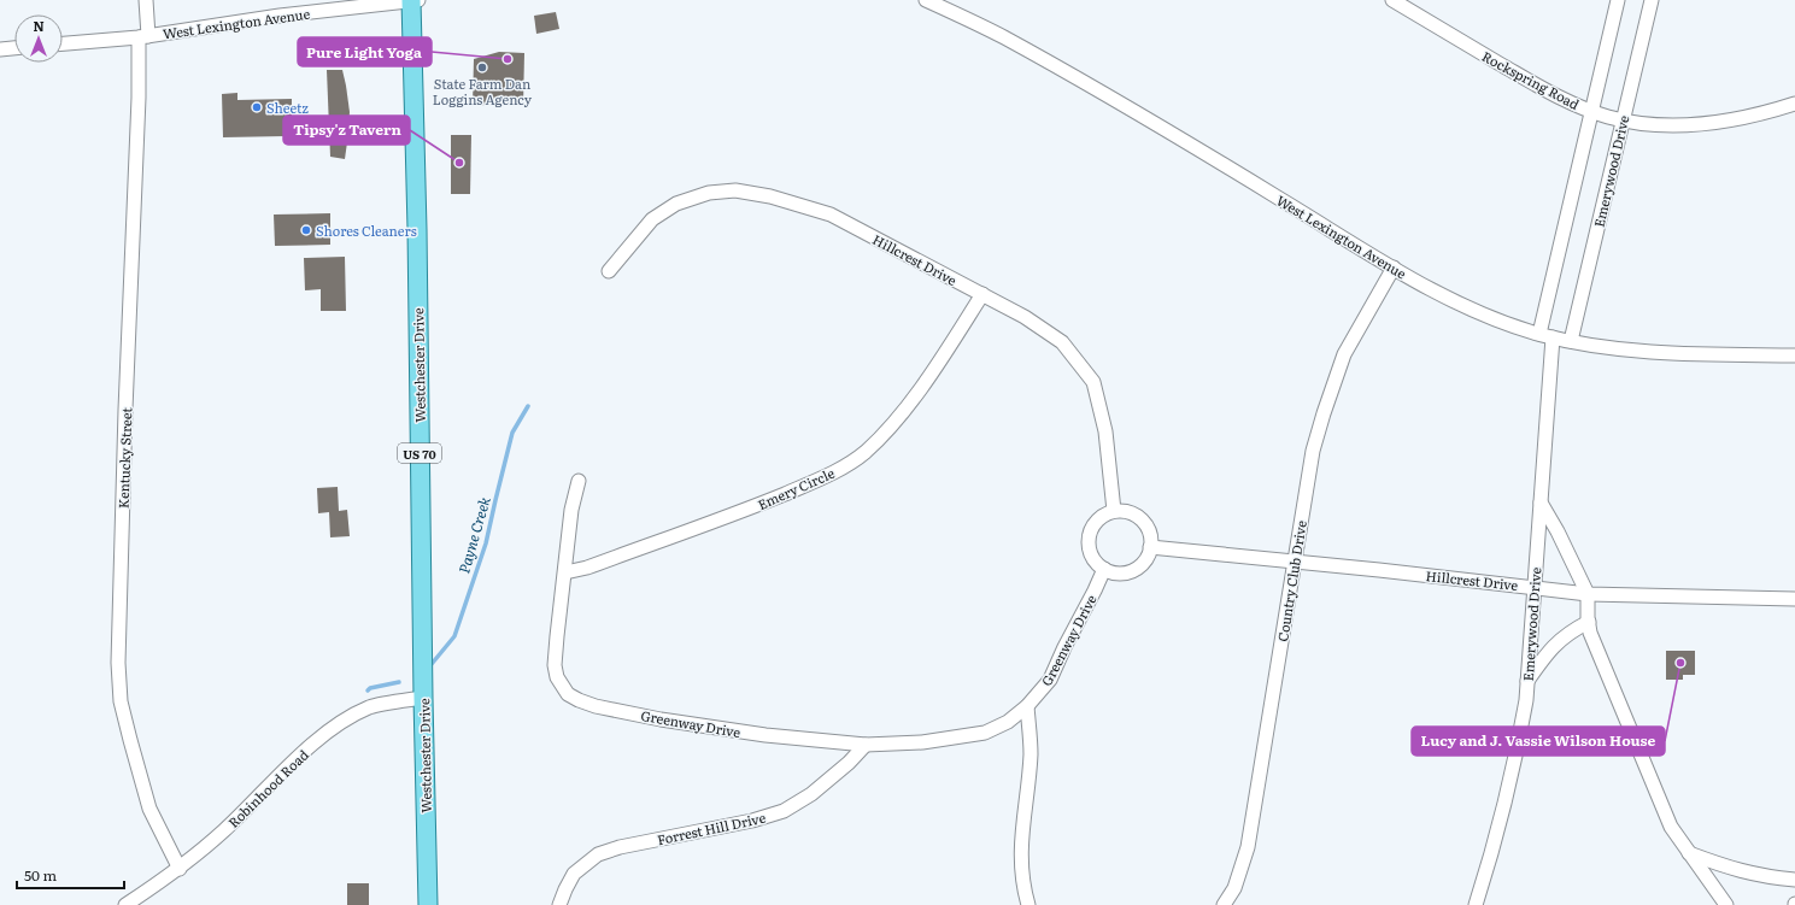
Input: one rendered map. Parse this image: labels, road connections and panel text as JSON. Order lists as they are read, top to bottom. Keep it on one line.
{"streets":{"main road":["Westchester Drive","US 70"],"street":["West Lexington Avenue","Rockspring Road","Emerywood Drive","Hillcrest Drive","Kentucky Street","Emery Circle","Country Club Drive","Greenway Drive","Robinhood Road","Forrest Hill Drive"]},"crossings":[["West Lexington Avenue","Emerywood Drive"],["West Lexington Avenue","Westchester Drive"],["West Lexington Avenue","Kentucky Street"],["West Lexington Avenue","Country Club Drive"],["Rockspring Road","Emerywood Drive"],["Emerywood Drive","Hillcrest Drive"],["Hillcrest Drive","Emery Circle"],["Hillcrest Drive","Country Club Drive"],["Hillcrest Drive","Greenway Drive"],["Westchester Drive","Robinhood Road"],["Kentucky Street","Robinhood Road"],["Emery Circle","Greenway Drive"],["Greenway Drive","Forrest Hill Drive"]],"water":["Payne Creek"],"places":["Pure Light Yoga","State Farm Dan Loggins Agency","Sheetz","Tipsy'z Tavern","Shores Cleaners","Lucy and J. Vassie Wilson House"],"scale_bar":"50 m","north":"top"}
